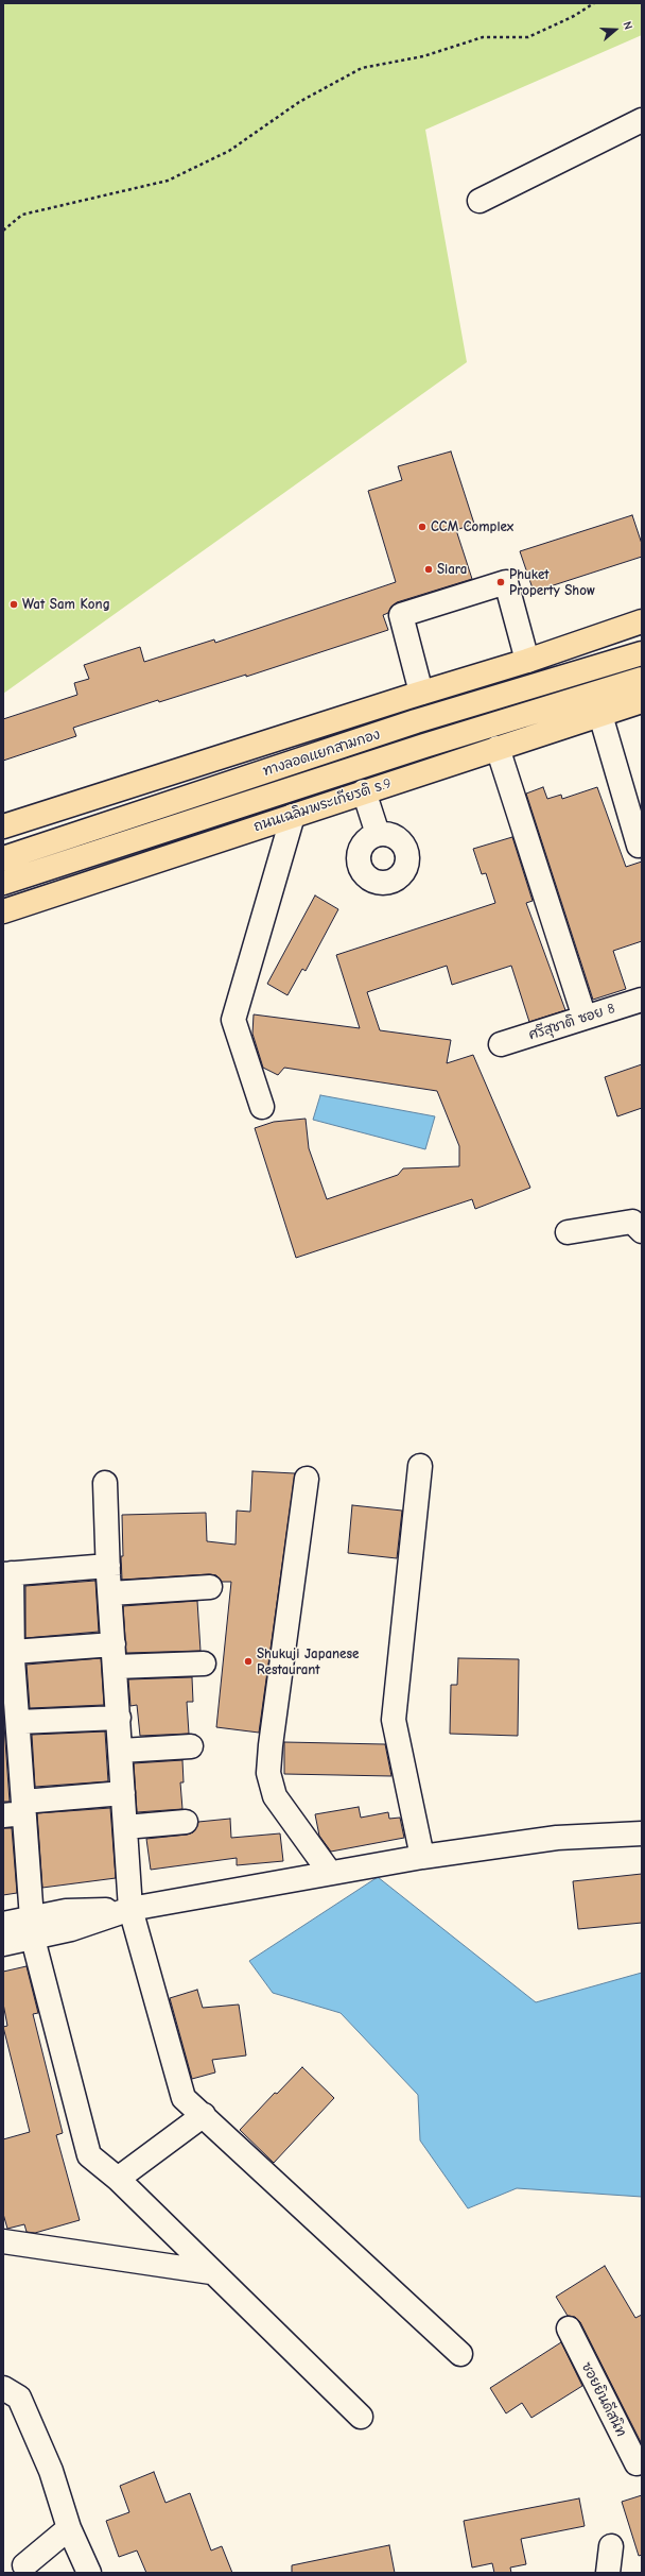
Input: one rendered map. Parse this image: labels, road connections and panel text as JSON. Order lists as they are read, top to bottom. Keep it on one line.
{"streets":{"main road":["ทางลอดแยกสามกอง","ถนนเฉลิมพระเกียรติ ร.9"],"street":["ศรีสุชาติ ซอย 8","ซอยยินดีสนิท"]},"places":["CCM Complex","Siara","Phuket Property Show","Wat Sam Kong","Shukuji Japanese Restaurant"],"north":"right"}
